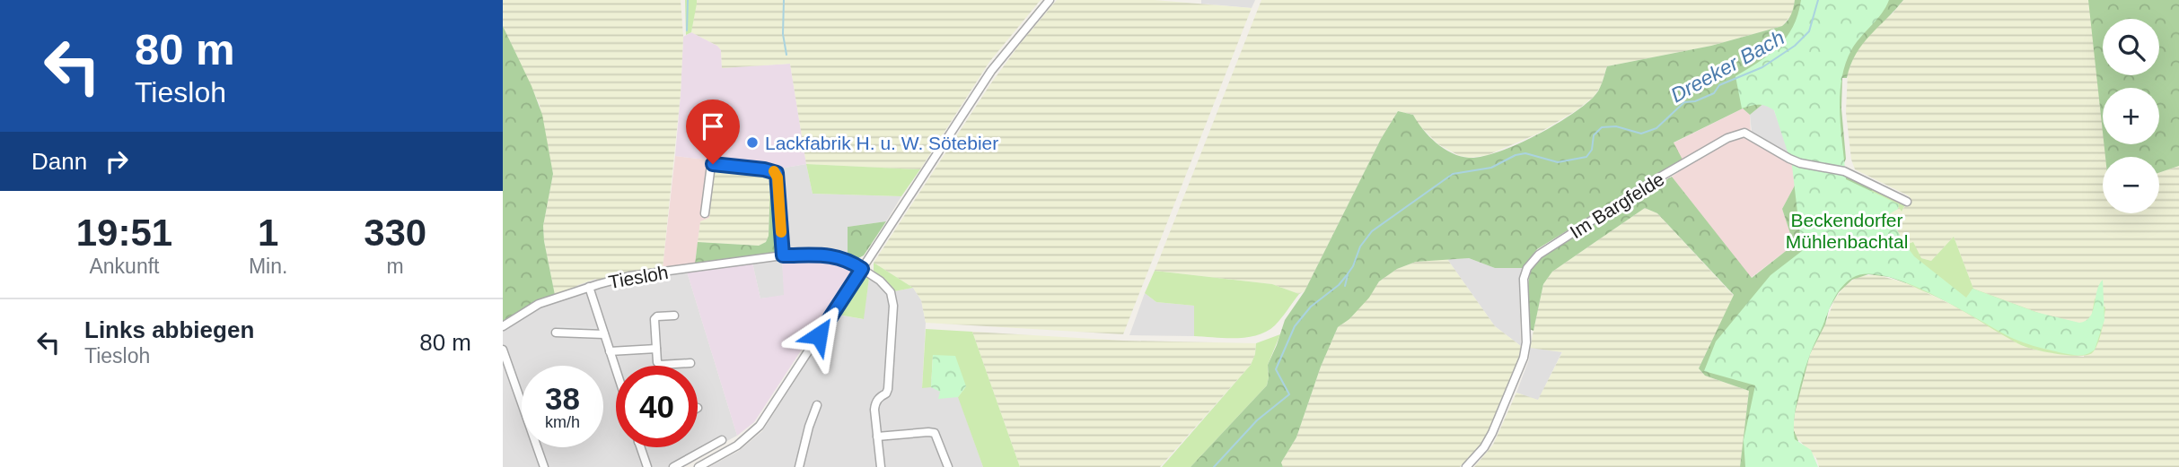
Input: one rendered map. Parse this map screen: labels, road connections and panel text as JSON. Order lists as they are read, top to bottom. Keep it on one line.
{"streets":{"street":["Im Bargfelde","Tiesloh"]},"water":["Dreeker Bach"],"parks":["Beckendorfer Mühlenbachtal"],"places":["Lackfabrik H. u. W. Sötebier"],"page":{"turn":["80 m","Tiesloh"],"map_buttons":["+","−"],"then":"Dann","eta":["19:51","Ankunft","1","Min.","330","m"],"list":[{"name":"Links abbiegen","note":"Tiesloh","value":"80 m"}],"speed":"38 km/h","limit":"40"}}
